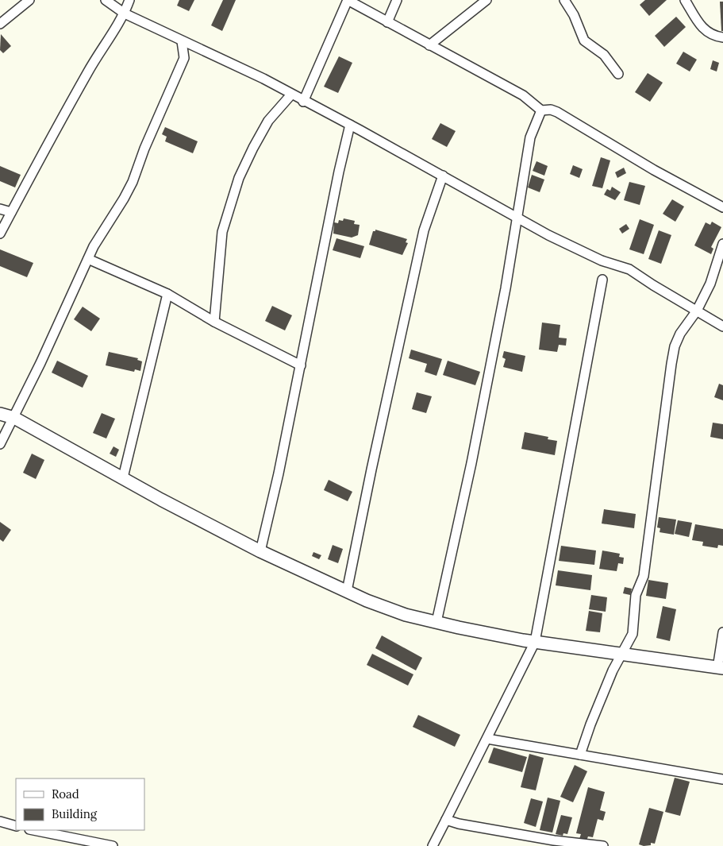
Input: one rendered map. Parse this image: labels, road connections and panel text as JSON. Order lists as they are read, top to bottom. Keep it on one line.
{"legend":["Road","Building"]}
